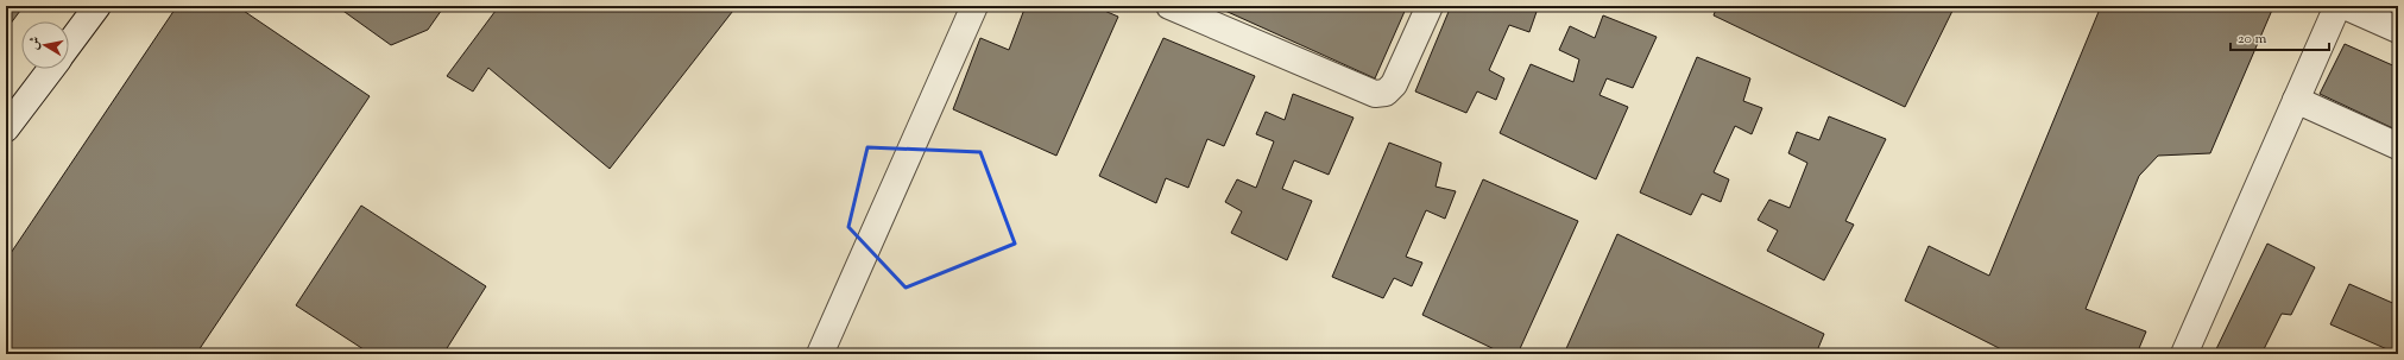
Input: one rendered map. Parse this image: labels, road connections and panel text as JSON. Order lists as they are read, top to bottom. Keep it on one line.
{"scale_bar":"20 m","north":"left"}
